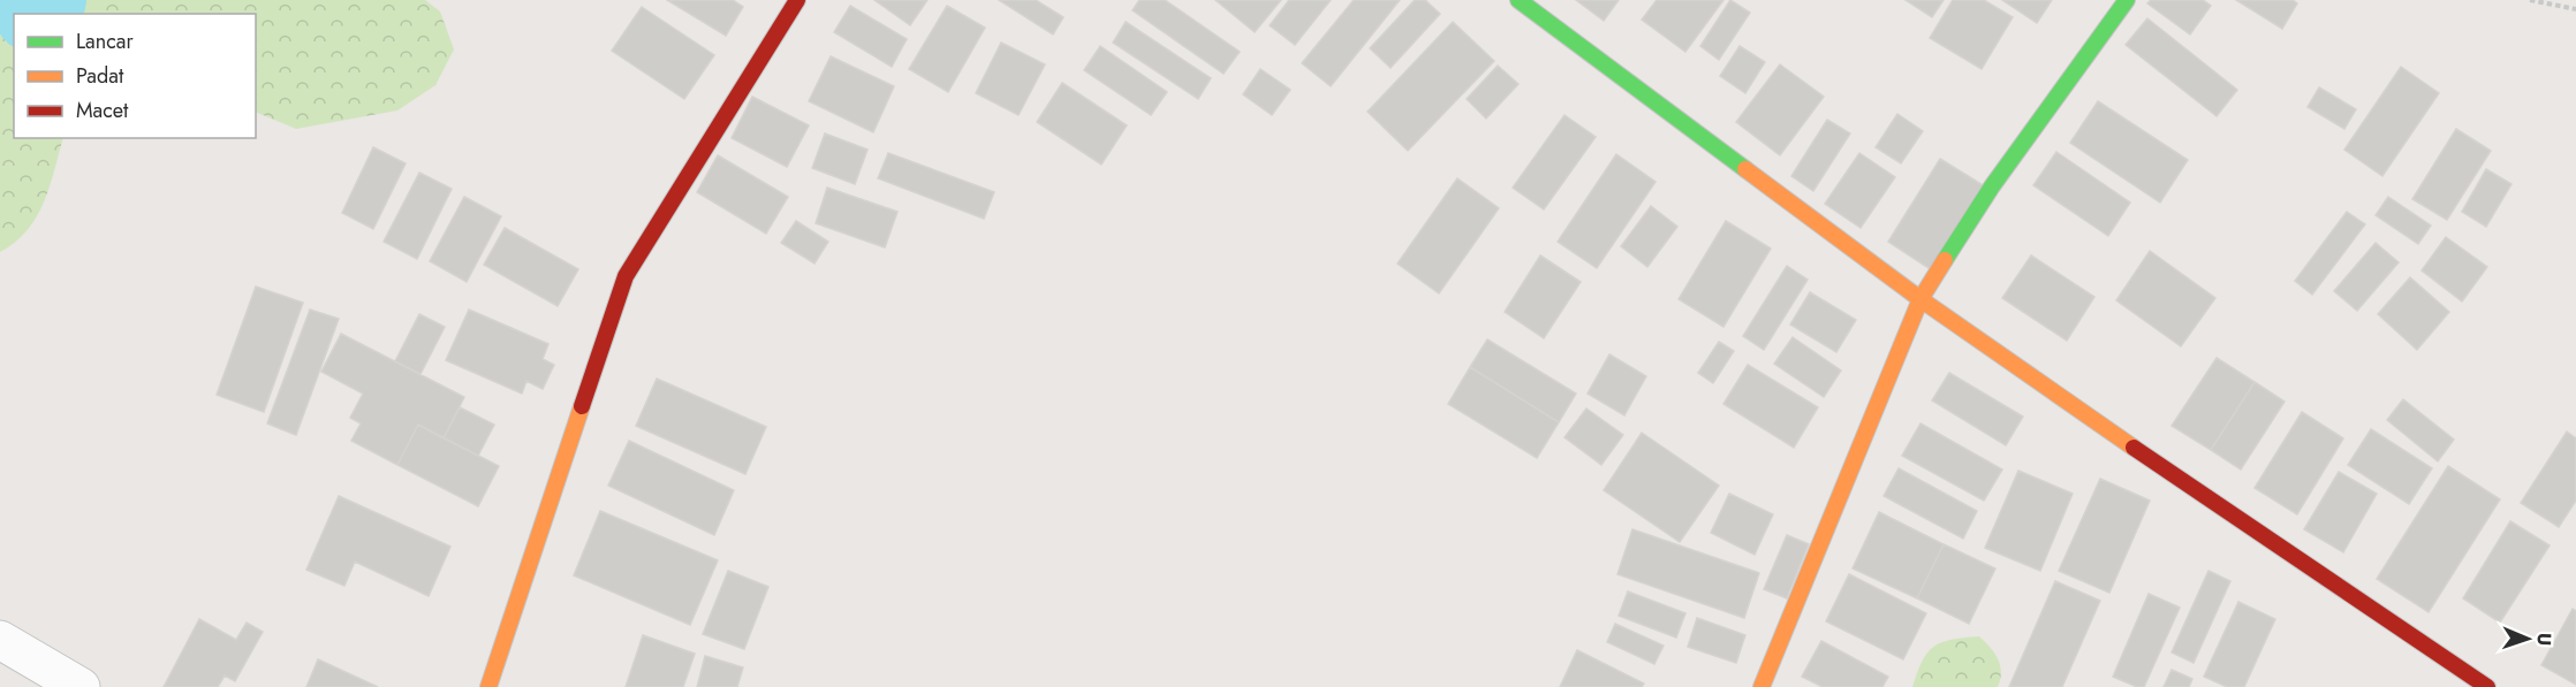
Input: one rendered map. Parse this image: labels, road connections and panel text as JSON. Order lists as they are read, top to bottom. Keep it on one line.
{"legend":["Lancar","Padat","Macet"],"north":"right"}
